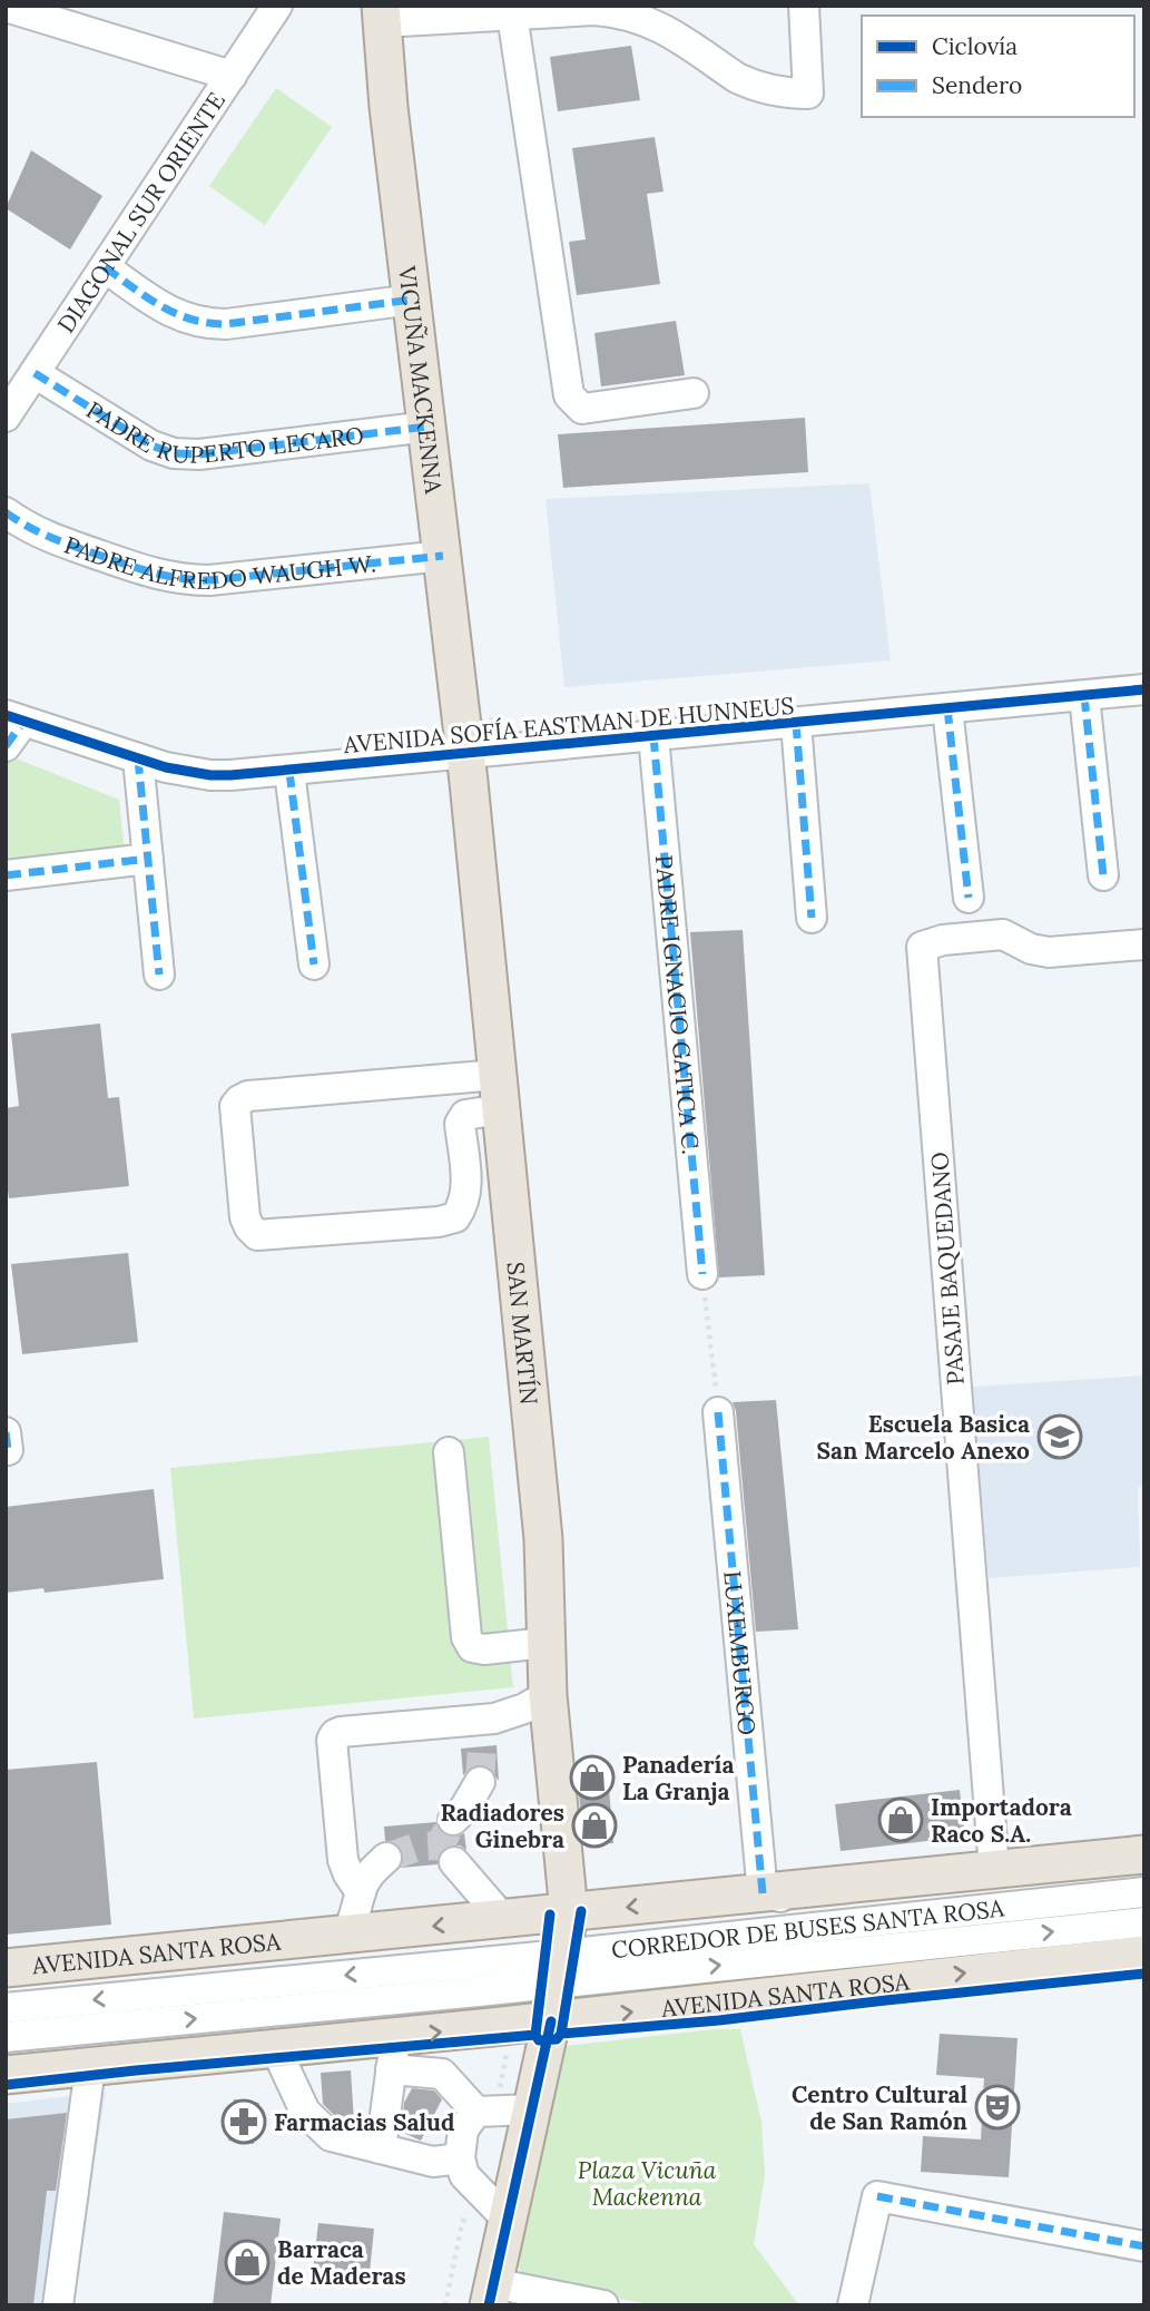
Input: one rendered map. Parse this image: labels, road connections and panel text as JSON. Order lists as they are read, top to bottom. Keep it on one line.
{"streets":{"main road":["VICUÑA MACKENNA","SAN MARTÍN","AVENIDA SANTA ROSA"],"street":["DIAGONAL SUR ORIENTE","PADRE RUPERTO LECARO","PADRE ALFREDO WAUGH W.","AVENIDA SOFÍA EASTMAN DE HUNNEUS","PADRE IGNACIO GATICA C.","PASAJE BAQUEDANO","LUXEMBURGO","CORREDOR DE BUSES SANTA ROSA"]},"crossings":[["DIAGONAL SUR ORIENTE","PADRE RUPERTO LECARO"],["VICUÑA MACKENNA","PADRE RUPERTO LECARO"],["VICUÑA MACKENNA","PADRE ALFREDO WAUGH W."],["VICUÑA MACKENNA","AVENIDA SOFÍA EASTMAN DE HUNNEUS"],["VICUÑA MACKENNA","SAN MARTÍN"],["AVENIDA SOFÍA EASTMAN DE HUNNEUS","PADRE IGNACIO GATICA C."],["AVENIDA SOFÍA EASTMAN DE HUNNEUS","SAN MARTÍN"],["PASAJE BAQUEDANO","AVENIDA SANTA ROSA"],["SAN MARTÍN","AVENIDA SANTA ROSA"],["LUXEMBURGO","AVENIDA SANTA ROSA"]],"parks":["Plaza Vicuña Mackenna"],"places":{"school or university":["Escuela Basica San Marcelo Anexo"],"shop":["Panadería La Granja","Importadora Raco S.A.","Radiadores Ginebra","Barraca de Maderas"],"theatre":["Centro Cultural de San Ramón"],"pharmacy":["Farmacias Salud"]},"legend":["Ciclovía","Sendero"]}
